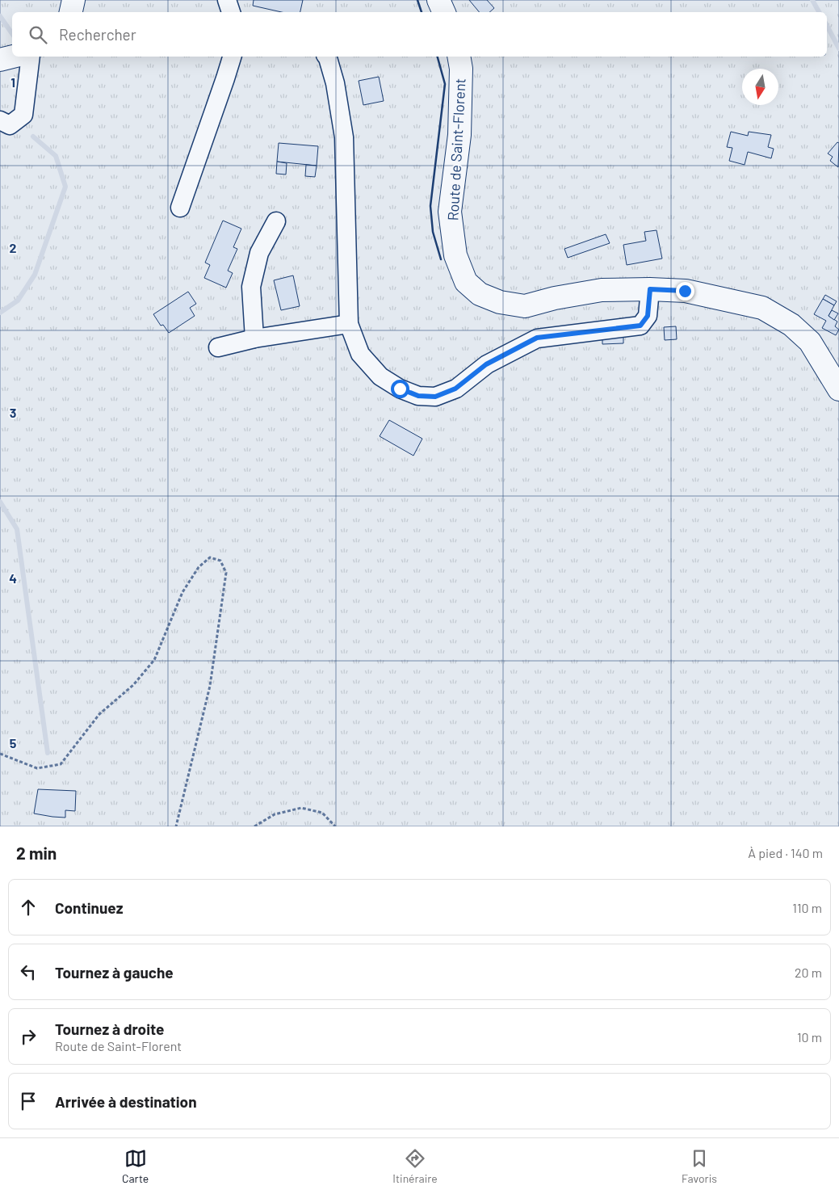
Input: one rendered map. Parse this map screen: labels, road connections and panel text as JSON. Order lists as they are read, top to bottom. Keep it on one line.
{"streets":{"main road":["Route de Saint-Florent"]},"north":"bottom","page":{"search":"Rechercher","heading":["2 min","À pied · 140 m"],"list":[["Continuez","110 m"],["Tournez à gauche","20 m"],["Tournez à droite","Route de Saint-Florent","10 m"],"Arrivée à destination"],"nav":["Carte","Itinéraire","Favoris"]},"grid":{"rows":["1","2","3","4","5"]}}
